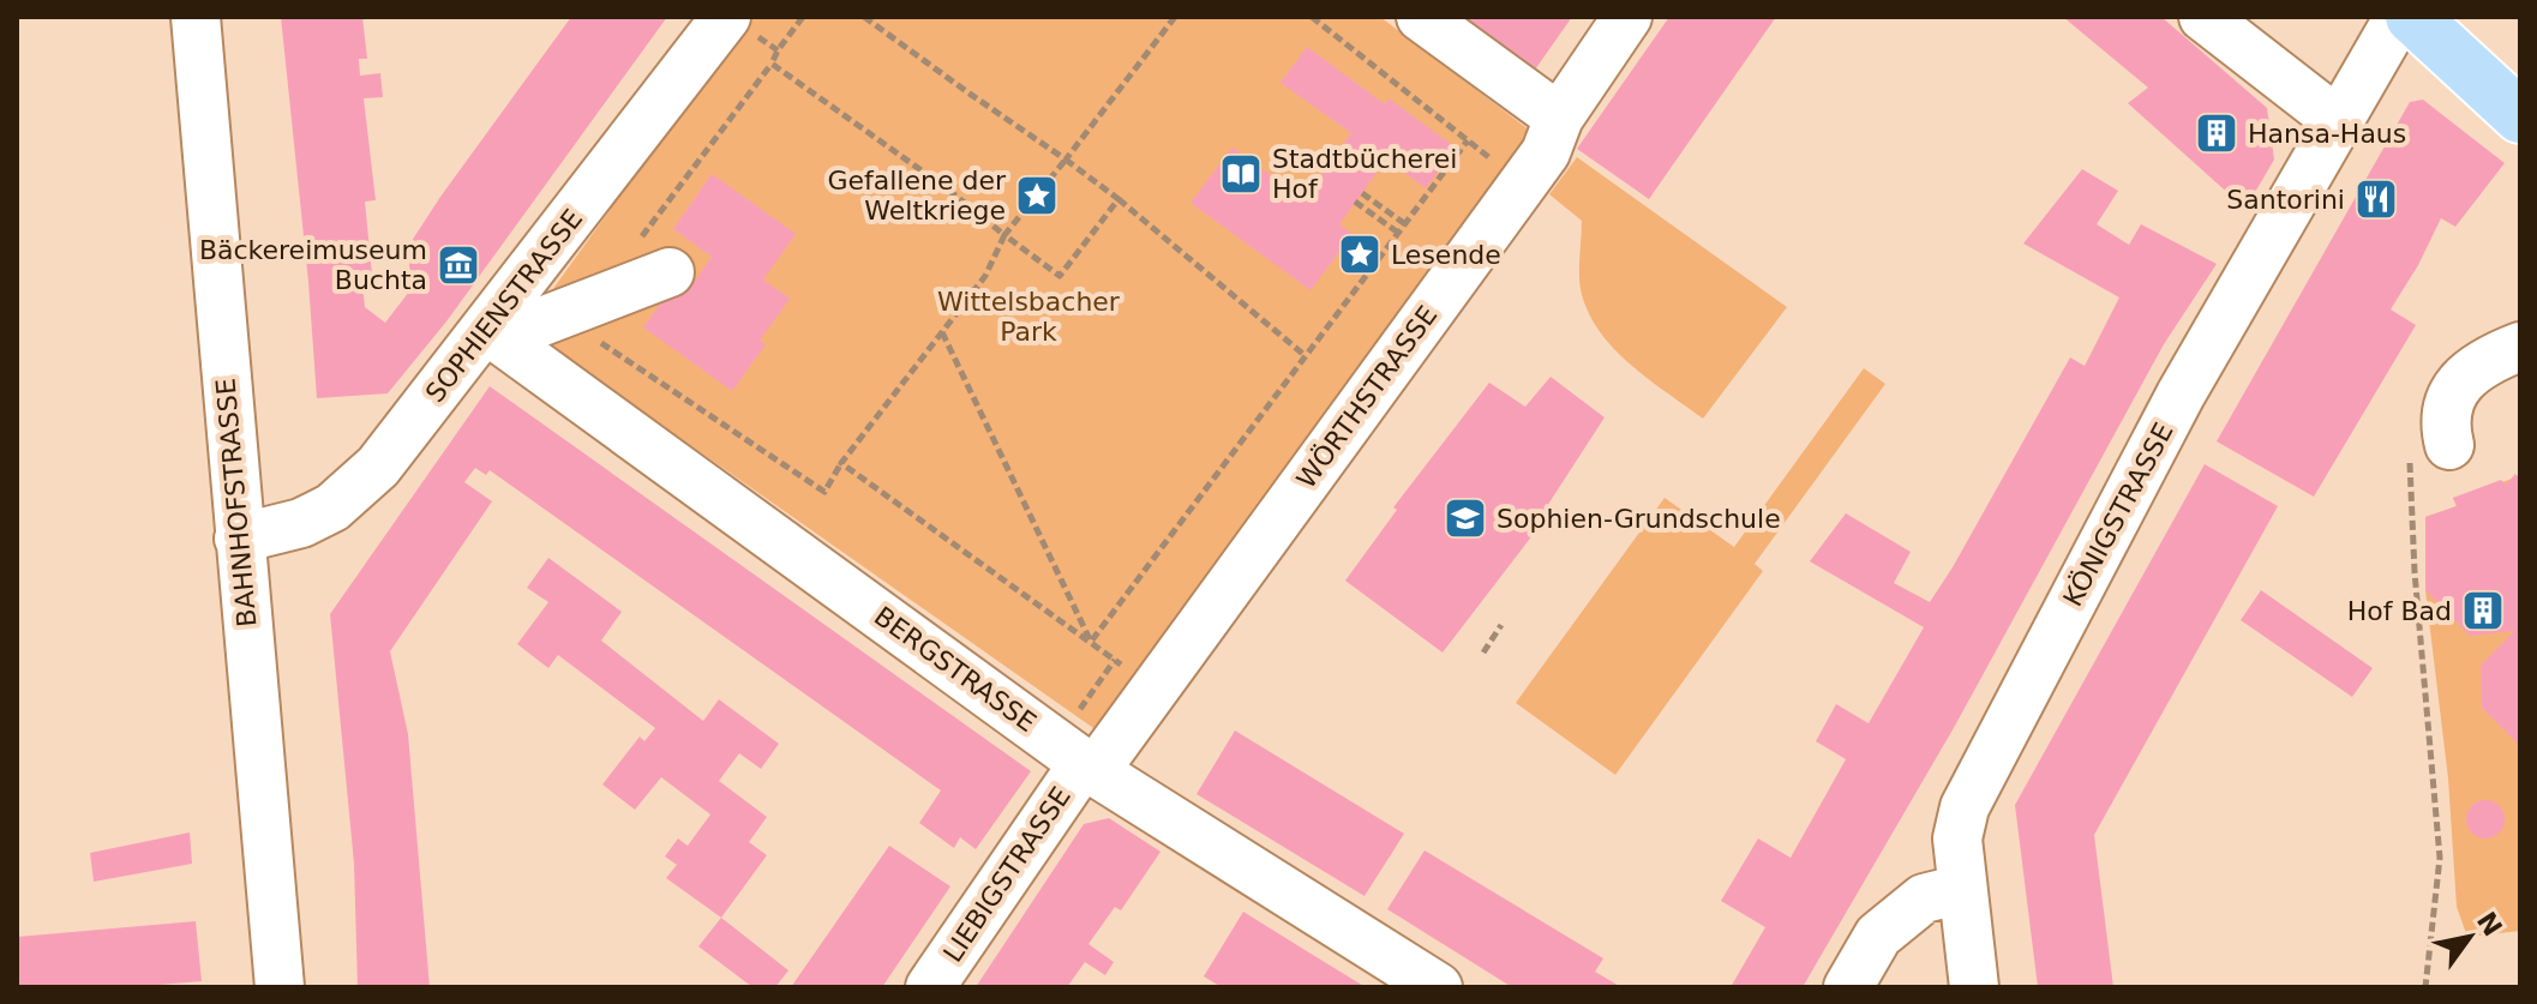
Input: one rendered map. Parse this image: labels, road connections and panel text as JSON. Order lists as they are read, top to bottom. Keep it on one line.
{"streets":{"street":["SOPHIENSTRASSE","WÖRTHSTRASSE","BAHNHOFSTRASSE","KÖNIGSTRASSE","BERGSTRASSE","LIEBIGSTRASSE"]},"crossings":[["SOPHIENSTRASSE","BAHNHOFSTRASSE"],["SOPHIENSTRASSE","BERGSTRASSE"],["WÖRTHSTRASSE","BERGSTRASSE"],["WÖRTHSTRASSE","LIEBIGSTRASSE"],["BERGSTRASSE","LIEBIGSTRASSE"]],"parks":["Wittelsbacher Park"],"places":{"building":["Hansa-Haus","Hof Bad"],"library":["Stadtbücherei Hof"],"place":["Gefallene der Weltkriege","Lesende"],"restaurant":["Santorini"],"museum":["Bäckereimuseum Buchta"],"school or university":["Sophien-Grundschule"]},"north":"top right"}
